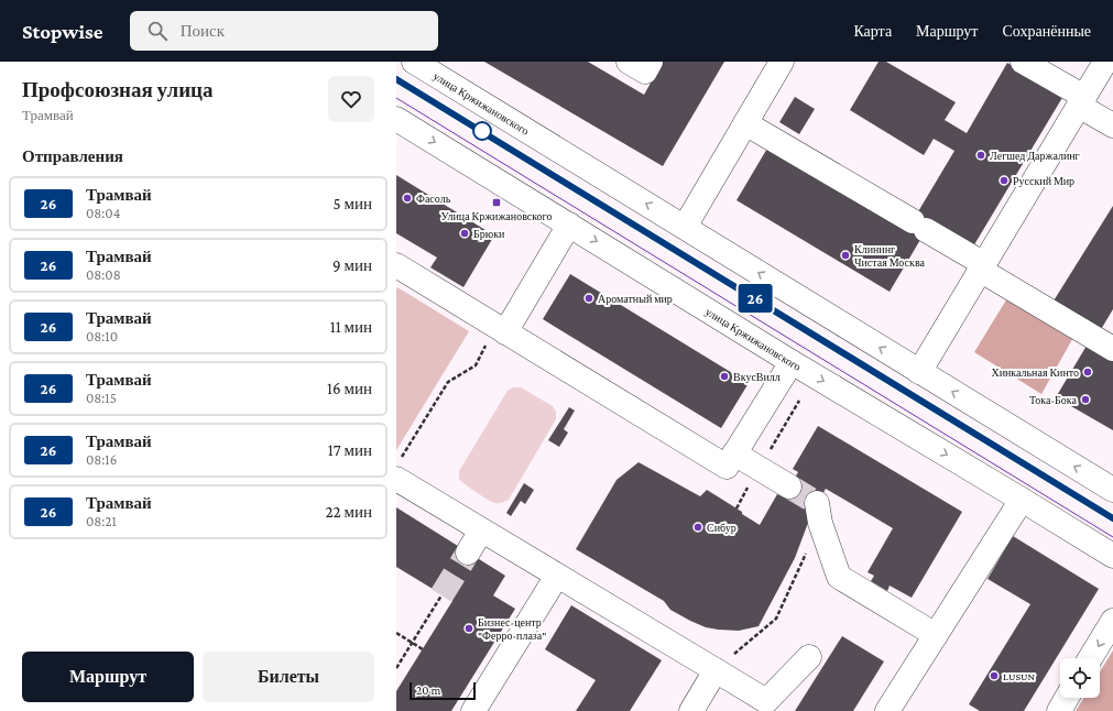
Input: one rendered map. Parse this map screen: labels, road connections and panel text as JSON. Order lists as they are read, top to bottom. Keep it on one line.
{"streets":{"street":["улица Кржижановского"]},"places":{"other":["Легшед Даржалинг","Русский Мир","Фасоль","Брюки","Клининг Чистая Москва","Ароматный мир","Хинкальная Кинто","ВкусВилл","Тока-Бока","Сибур","Бизнес-центр \"Ферро-плаза\"","LUSUN"],"transit":["Улица Кржижановского"]},"lines":["tram line 26"],"scale_bar":"20 m","page":{"header":"Stopwise","search":"Поиск","nav":["Карта","Маршрут","Сохранённые"],"heading":[["Профсоюзная улица","Трамвай"],"Отправления"],"on_map":"26","list":[{"mark":"26","name":"Трамвай","note":"08:04","value":"5 мин"},{"mark":"26","name":"Трамвай","note":"08:08","value":"9 мин"},{"mark":"26","name":"Трамвай","note":"08:10","value":"11 мин"},{"mark":"26","name":"Трамвай","note":"08:15","value":"16 мин"},{"mark":"26","name":"Трамвай","note":"08:16","value":"17 мин"},{"mark":"26","name":"Трамвай","note":"08:21","value":"22 мин"}],"buttons":["Маршрут","Билеты"],"scale":"20 m"}}
